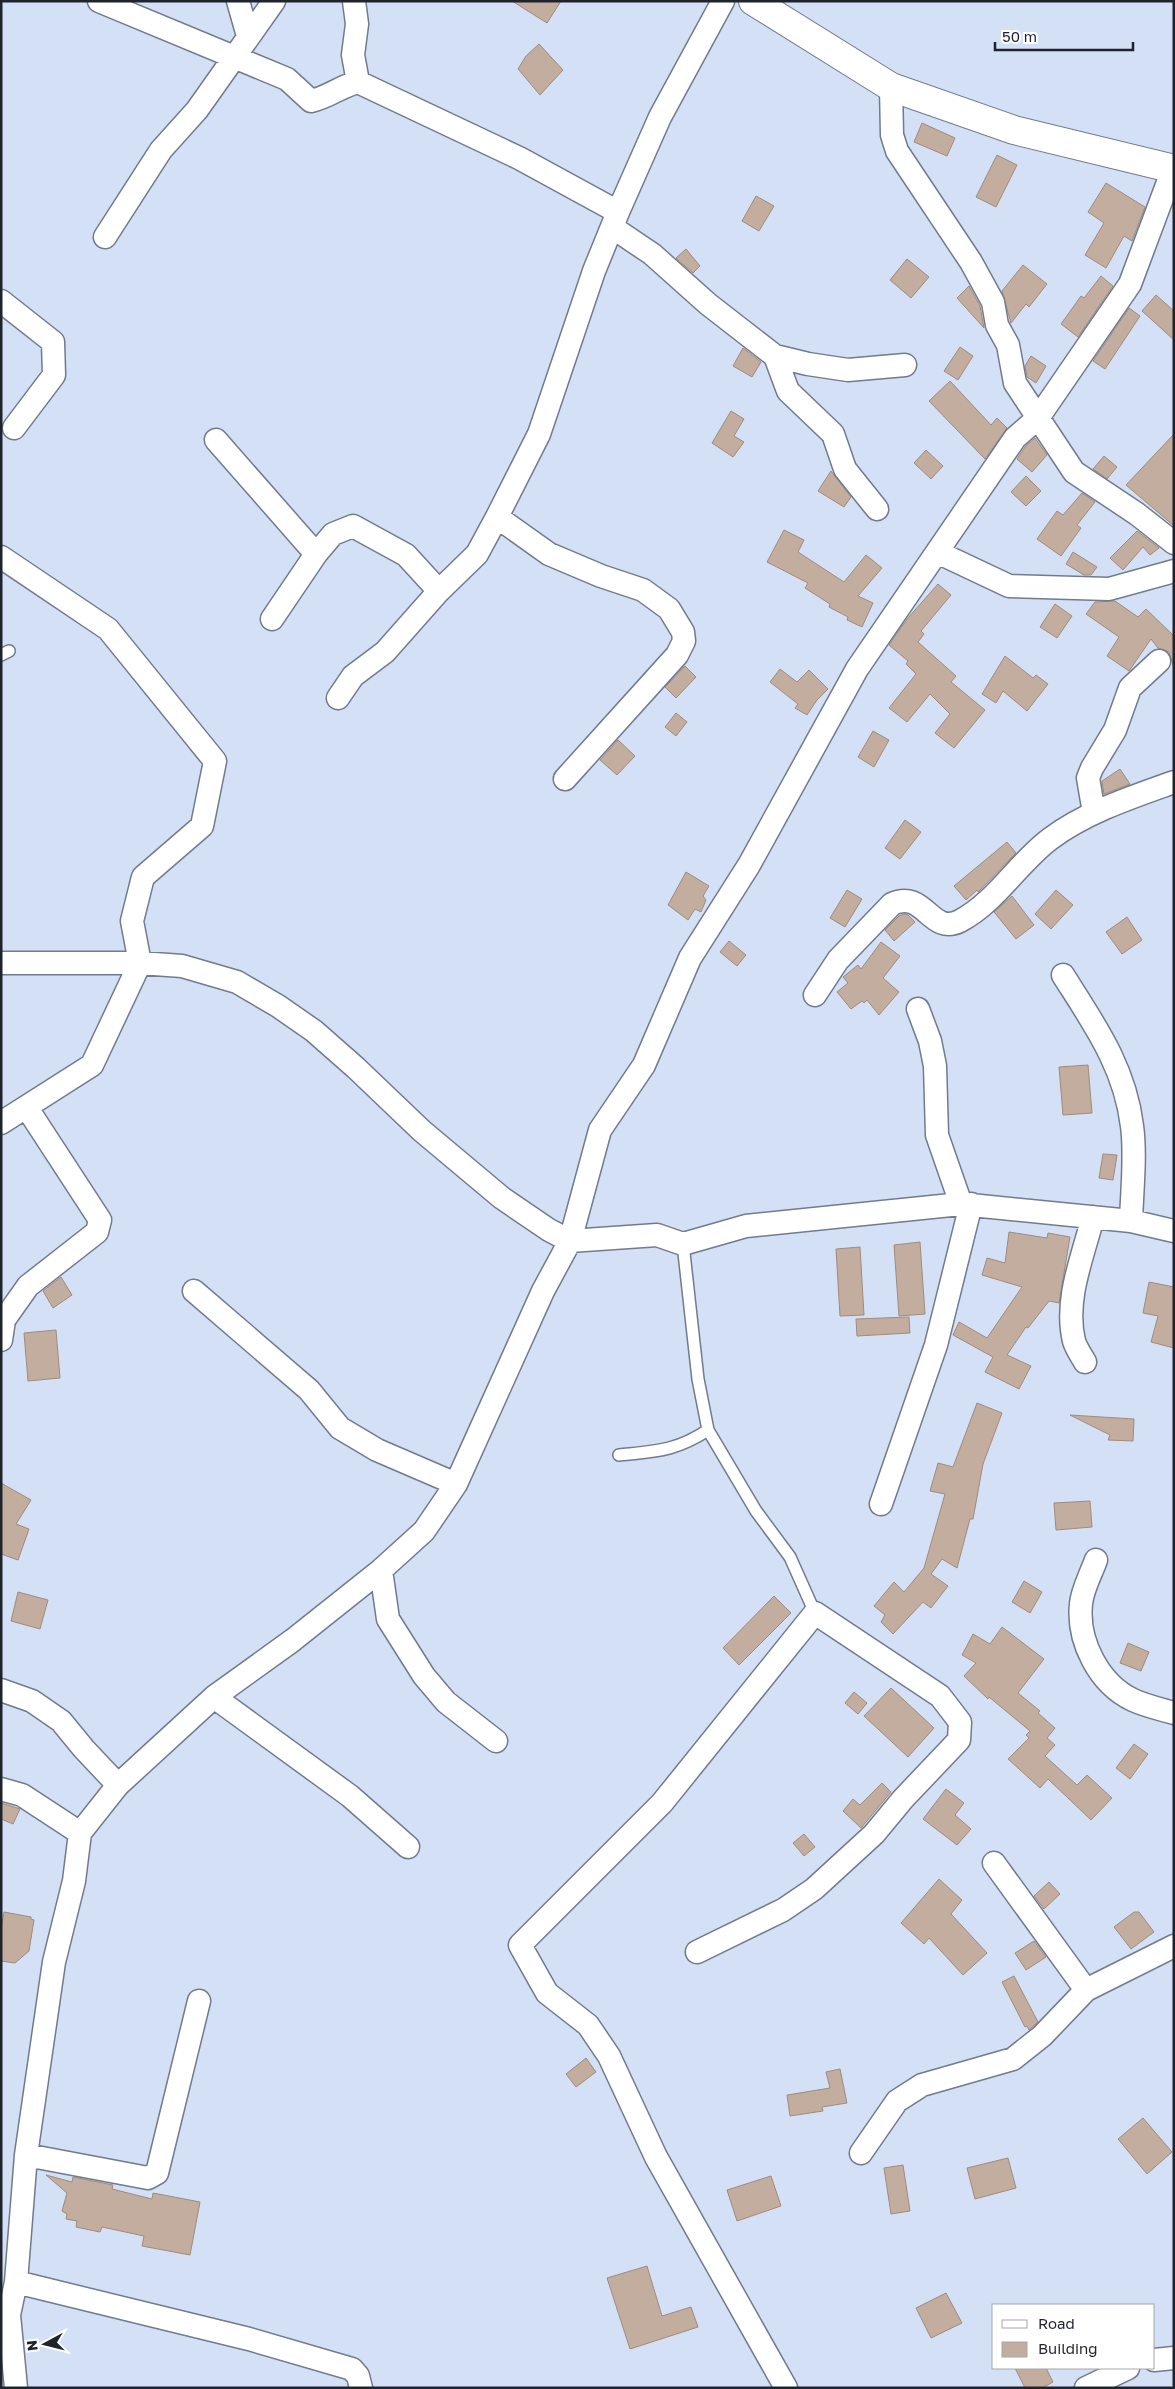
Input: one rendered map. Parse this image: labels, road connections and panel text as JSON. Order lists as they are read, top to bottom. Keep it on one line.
{"legend":["Road","Building"],"scale_bar":"50 m","north":"left"}
